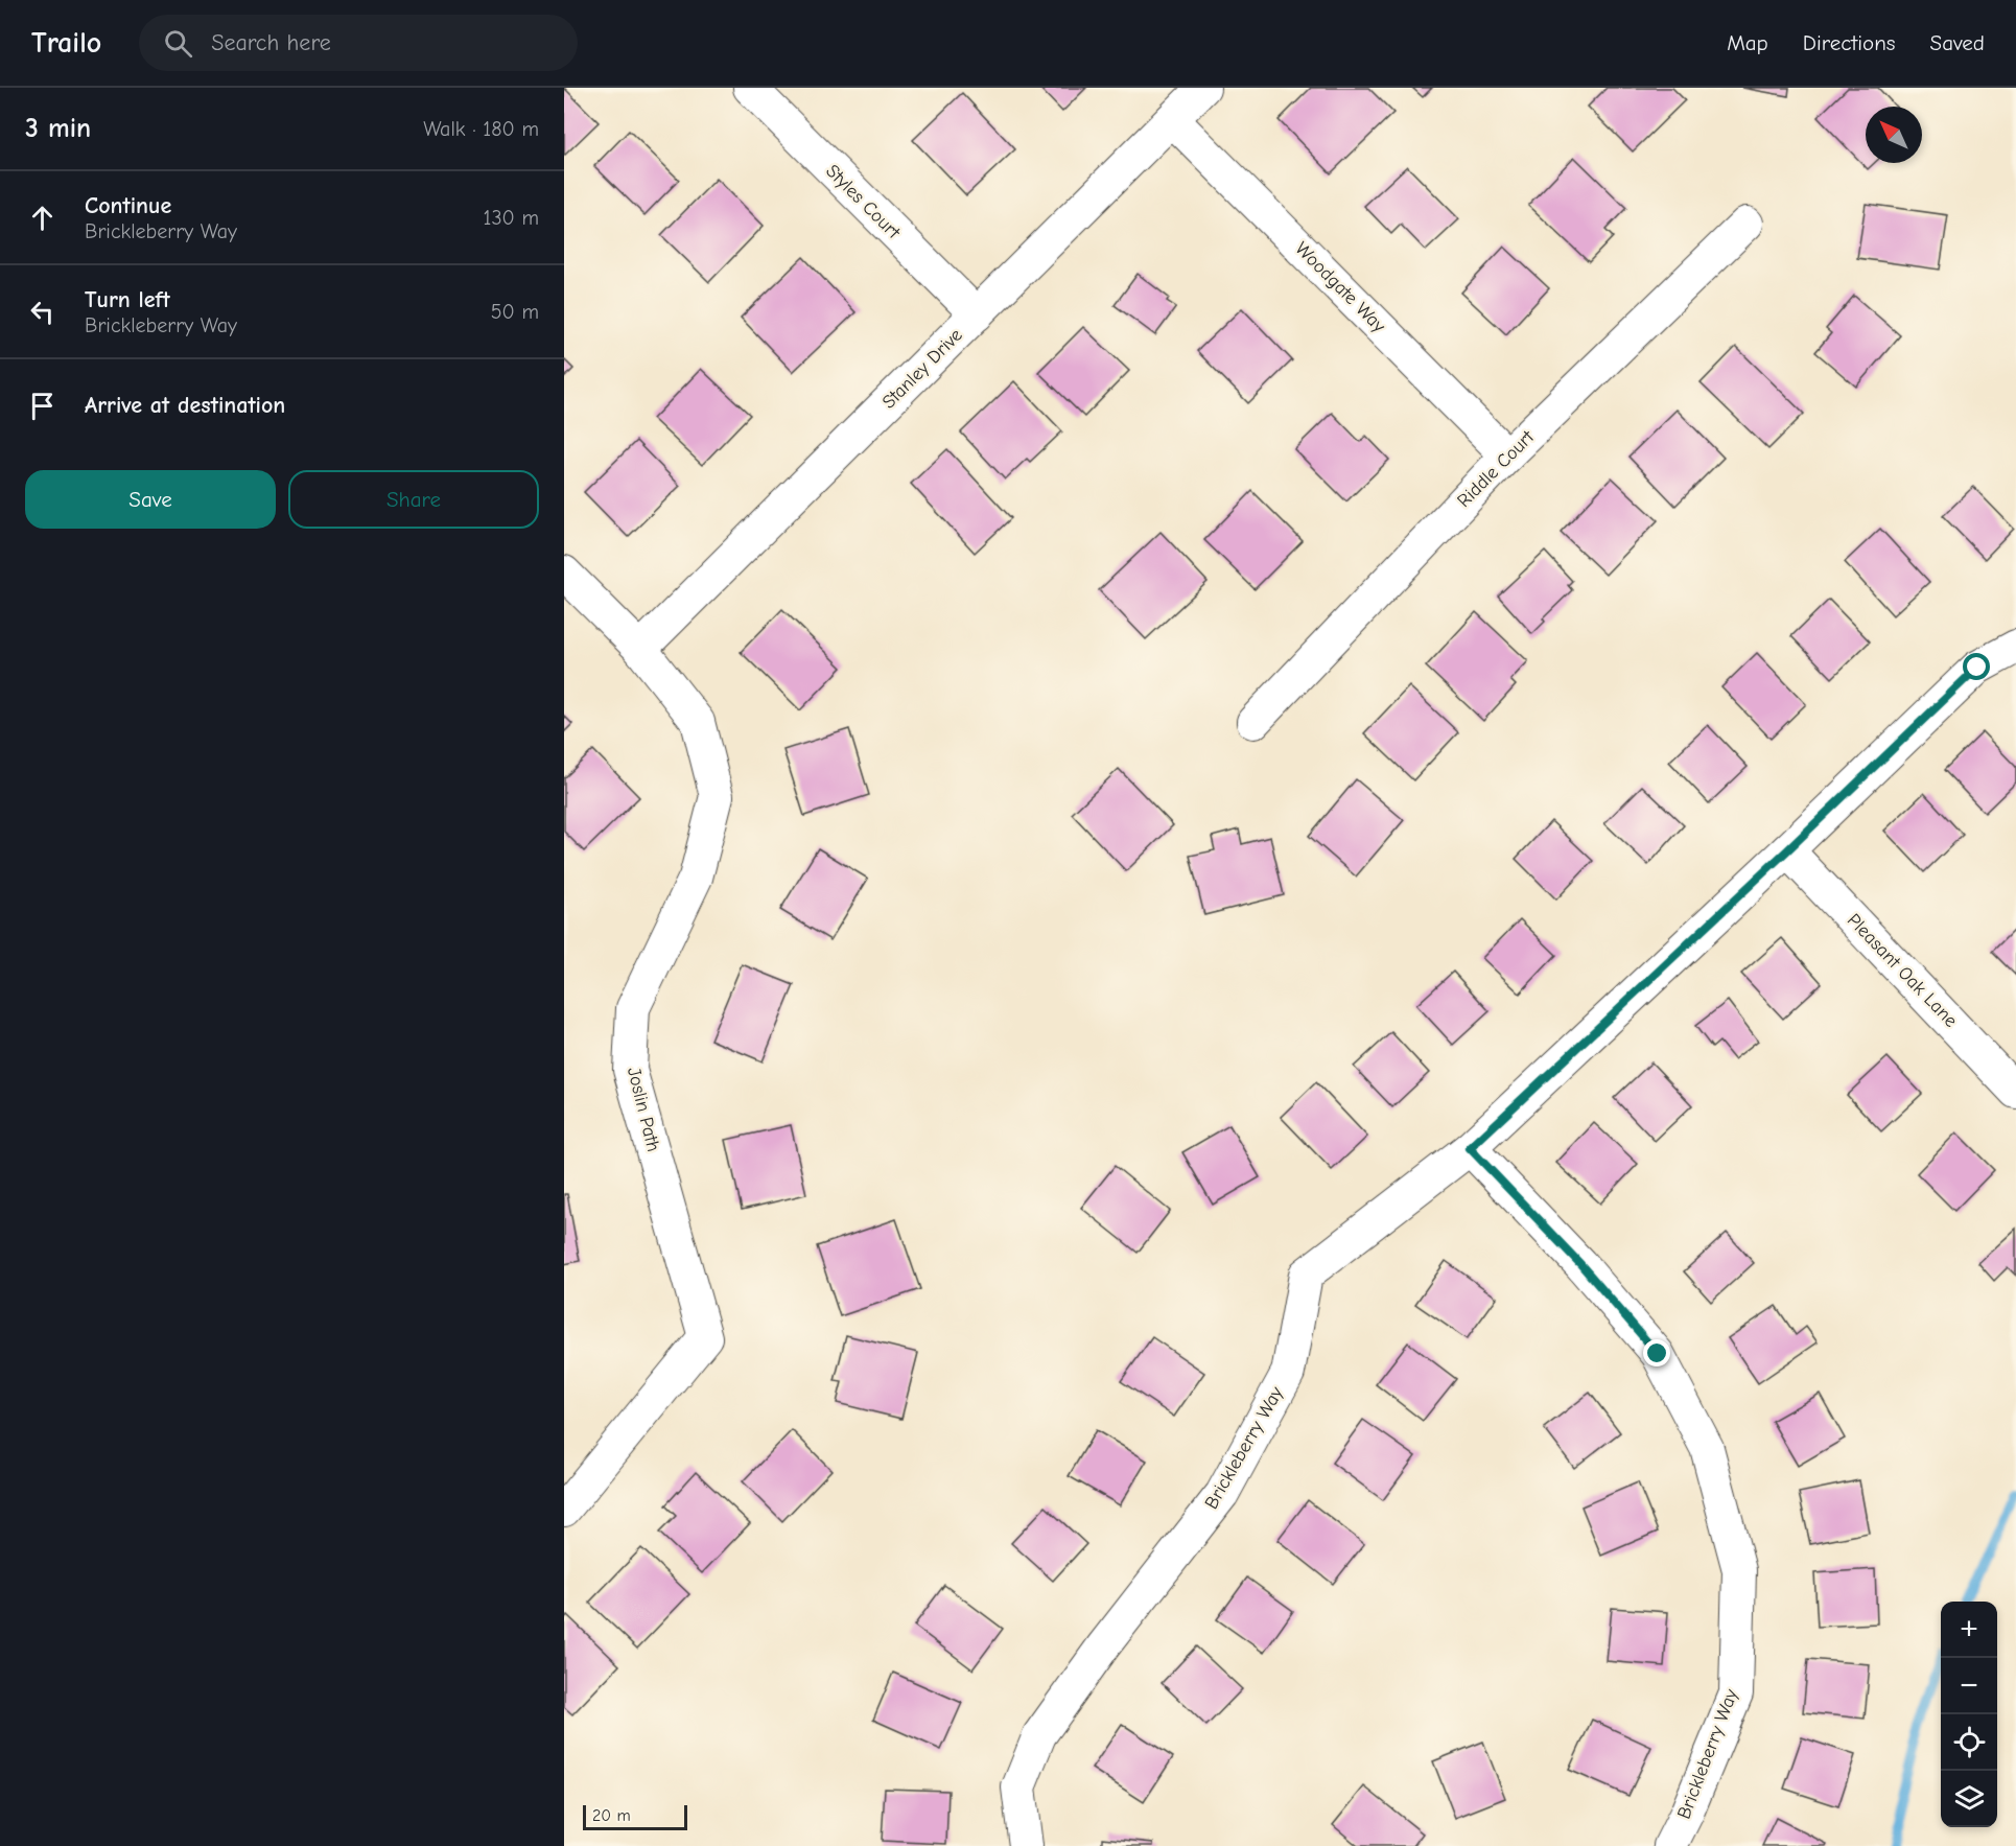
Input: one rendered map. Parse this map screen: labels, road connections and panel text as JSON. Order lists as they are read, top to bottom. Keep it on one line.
{"streets":{"street":["Styles Court","Woodgate Way","Stanley Drive","Riddle Court","Pleasant Oak Lane","Joslin Path","Brickleberry Way"]},"crossings":[["Styles Court","Stanley Drive"],["Woodgate Way","Stanley Drive"],["Woodgate Way","Riddle Court"],["Stanley Drive","Joslin Path"],["Pleasant Oak Lane","Brickleberry Way"]],"scale_bar":"20 m","north":"top left","page":{"header":"Trailo","search":"Search here","nav":["Map","Directions","Saved"],"heading":["3 min","Walk · 180 m"],"list":[["Continue","Brickleberry Way","130 m"],["Turn left","Brickleberry Way","50 m"],"Arrive at destination"],"buttons":["Save","Share"],"map_buttons":["+","−"],"scale":"20 m"}}
